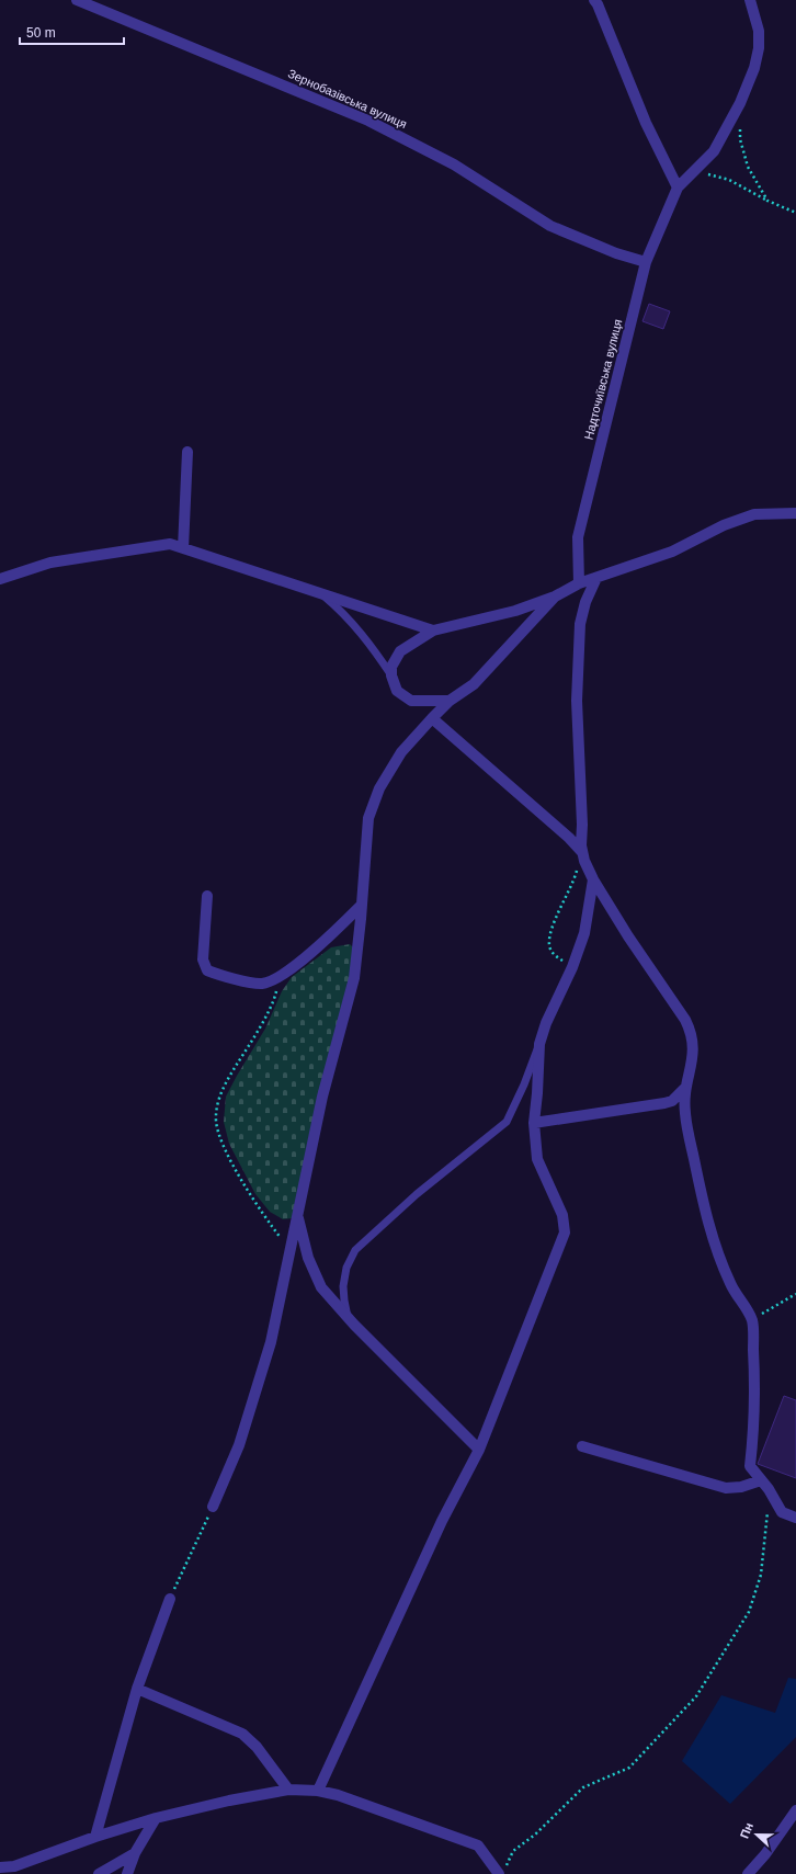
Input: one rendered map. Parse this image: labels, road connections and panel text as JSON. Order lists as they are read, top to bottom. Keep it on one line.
{"streets":{"street":["Зернобазівська вулиця","Надточиївська вулиця"]},"crossings":[["Зернобазівська вулиця","Надточиївська вулиця"]],"scale_bar":"50 m","north":"left"}
